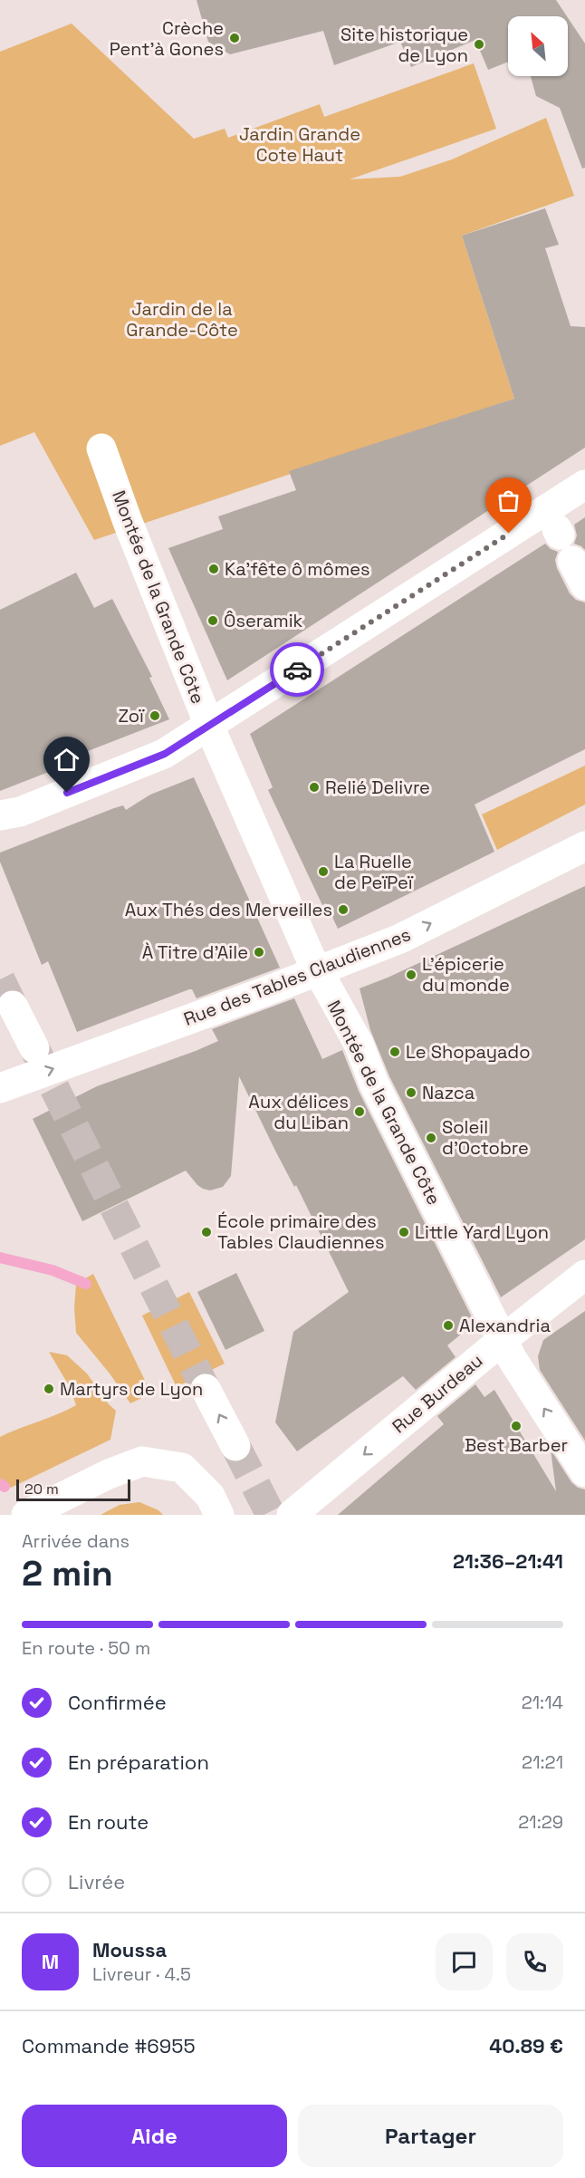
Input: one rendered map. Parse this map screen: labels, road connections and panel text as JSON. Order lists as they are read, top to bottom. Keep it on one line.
{"streets":{"street":["Montée de la Grande Côte","Rue des Tables Claudiennes","Rue Burdeau"]},"crossings":[["Montée de la Grande Côte","Rue des Tables Claudiennes"],["Montée de la Grande Côte","Rue Burdeau"]],"one_way":["Rue Burdeau"],"parks":["Jardin Grande Cote Haut","Jardin de la Grande-Côte"],"places":["Crèche Pent'à Gones","Site historique de Lyon","Ka'fête ô mômes","Ôseramik","Zoï","Relié Delivre","La Ruelle de PeïPeï","Aux Thés des Merveilles","À Titre d'Aile","L'épicerie du monde","Le Shopayado","Nazca","Aux délices du Liban","Soleil d'Octobre","École primaire des Tables Claudiennes","Little Yard Lyon","Alexandria","Martyrs de Lyon","Best Barber"],"scale_bar":"20 m","north":"top left","page":{"scale":"20 m","heading":["2 min","Arrivée dans","21:36–21:41"],"panel":["Moussa","Livreur · 4.5","Commande #6955","40.89 €"],"bar":"En route · 50 m","list":[["Confirmée","21:14"],["En préparation","21:21"],["En route","21:29"],"Livrée"],"round":"M","buttons":["Aide","Partager"]}}
